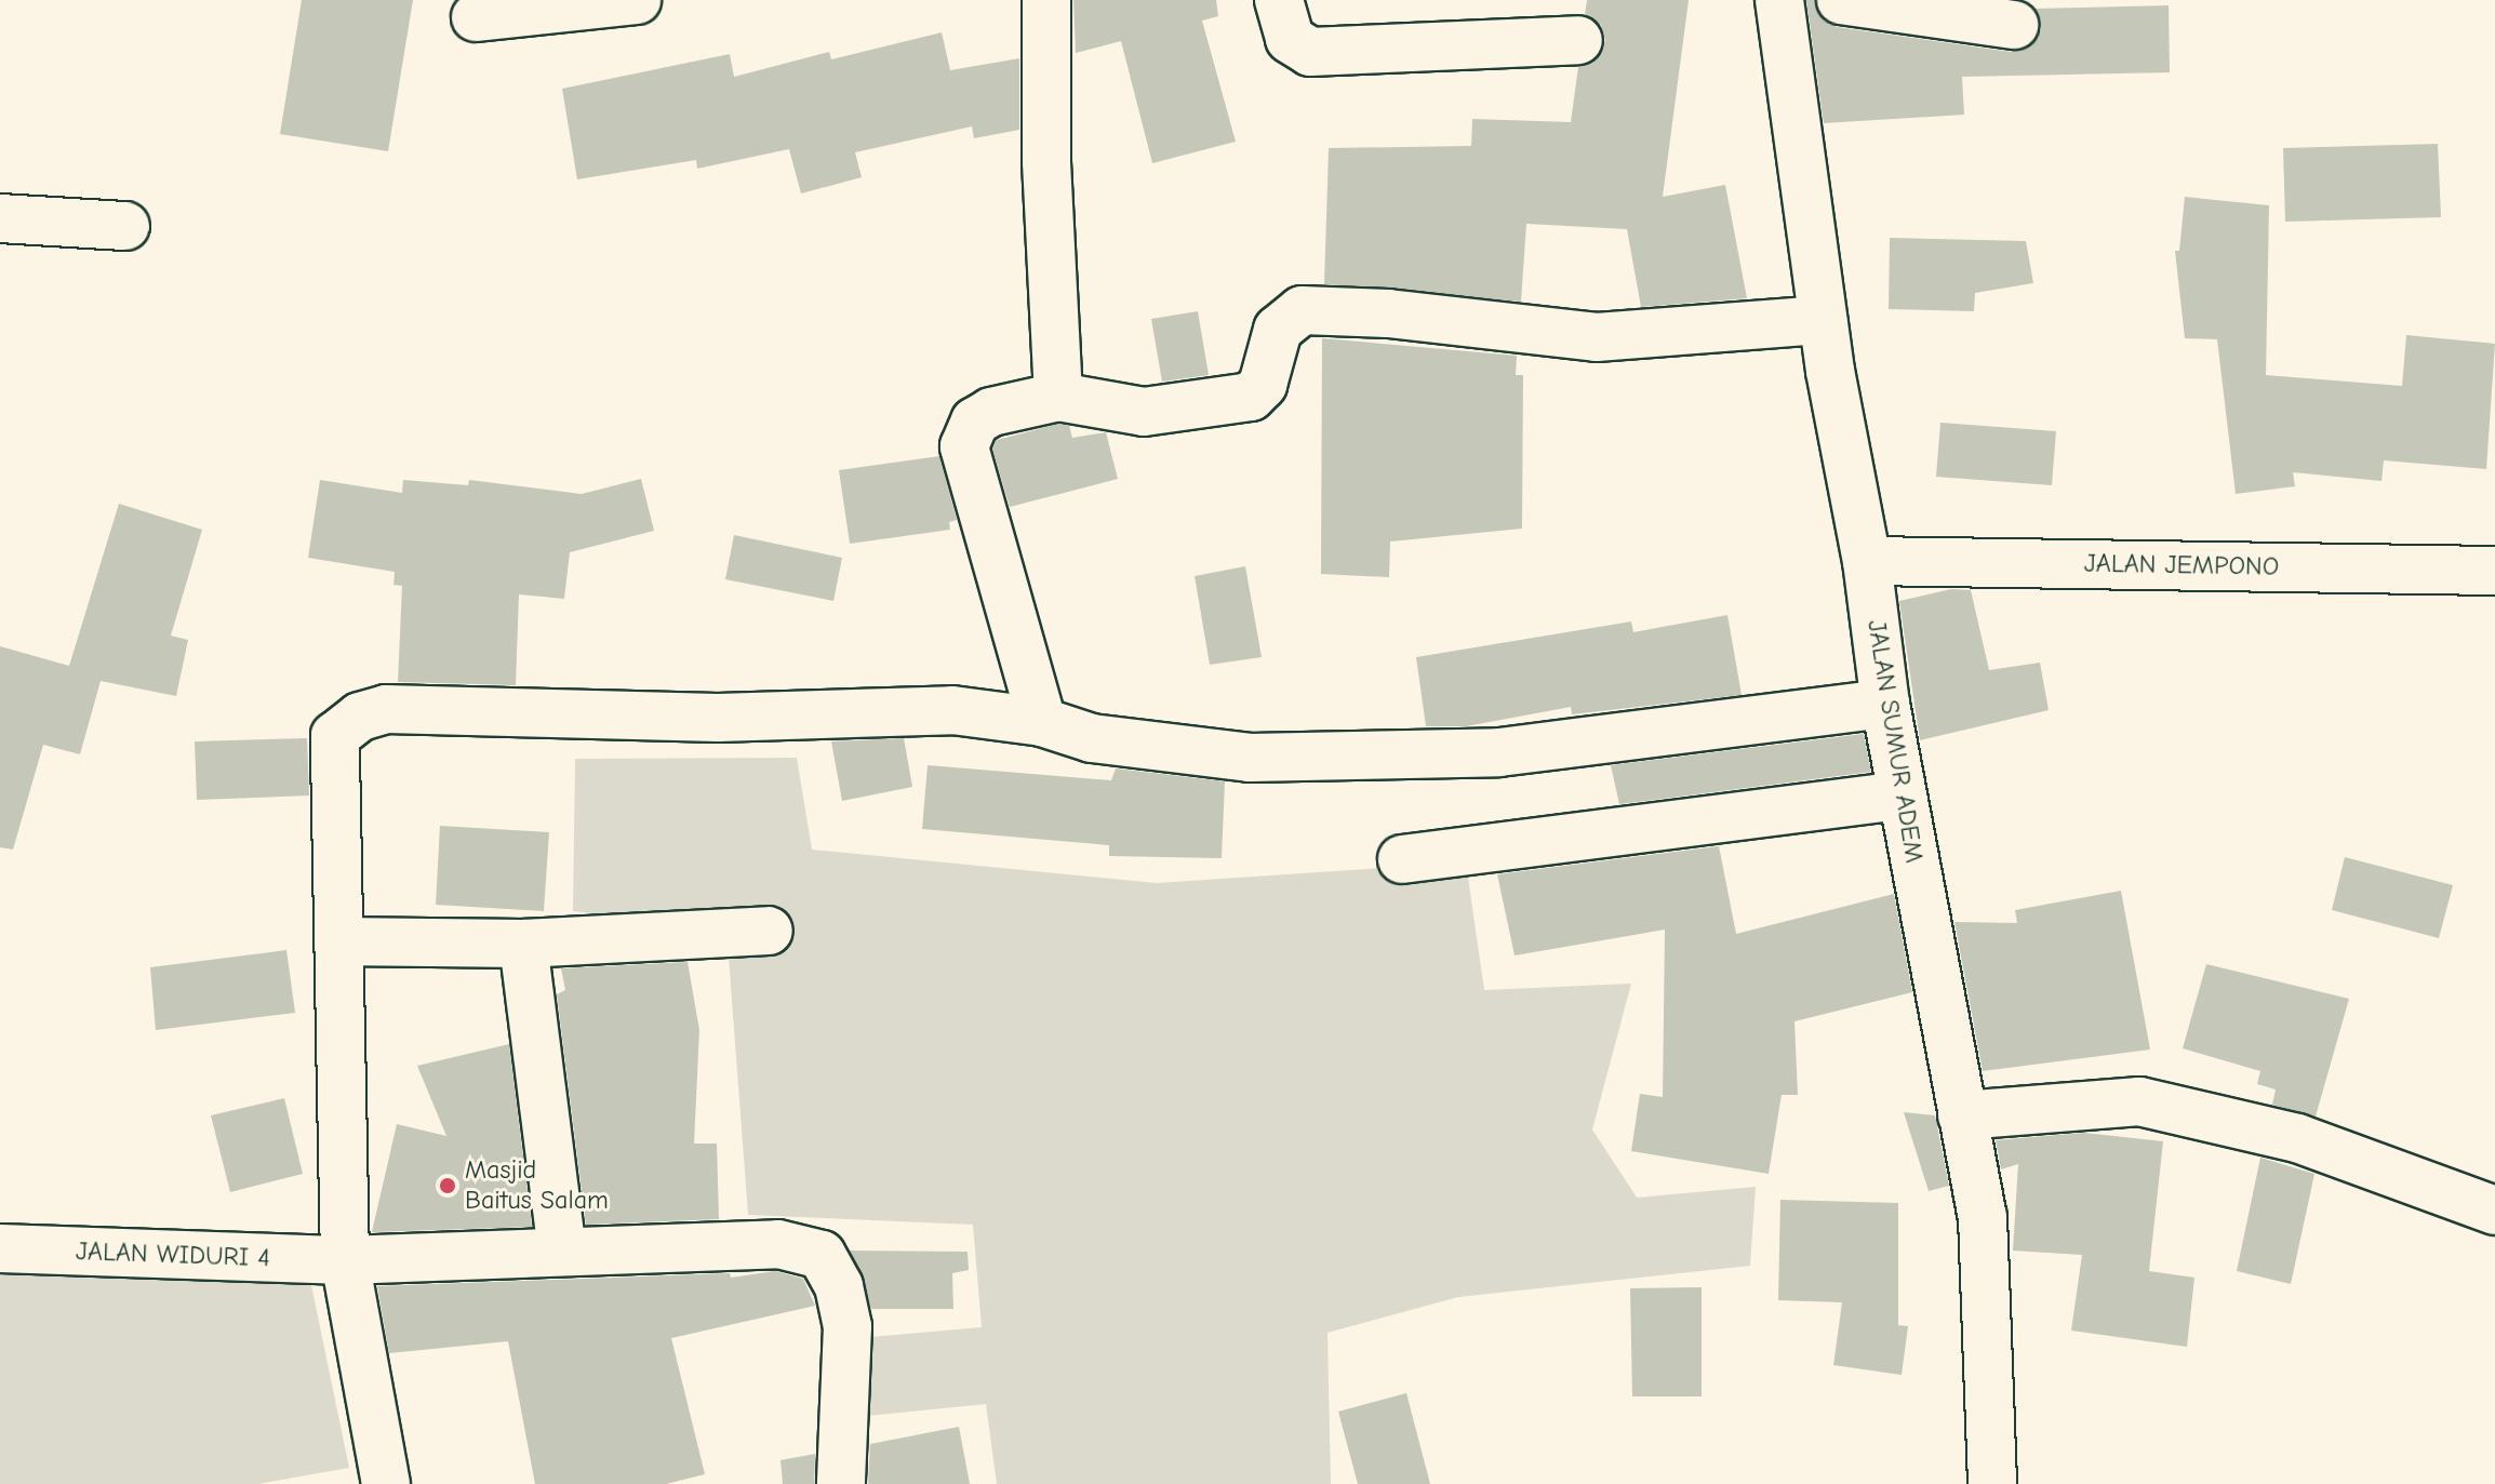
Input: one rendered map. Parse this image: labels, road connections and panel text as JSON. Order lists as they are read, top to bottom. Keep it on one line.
{"streets":{"street":["JALAN JEMPONO","JALAN SUMUR ADEM","JALAN WIDURI 4"]},"crossings":[["JALAN JEMPONO","JALAN SUMUR ADEM"]],"places":["Masjid Baitus Salam"]}
